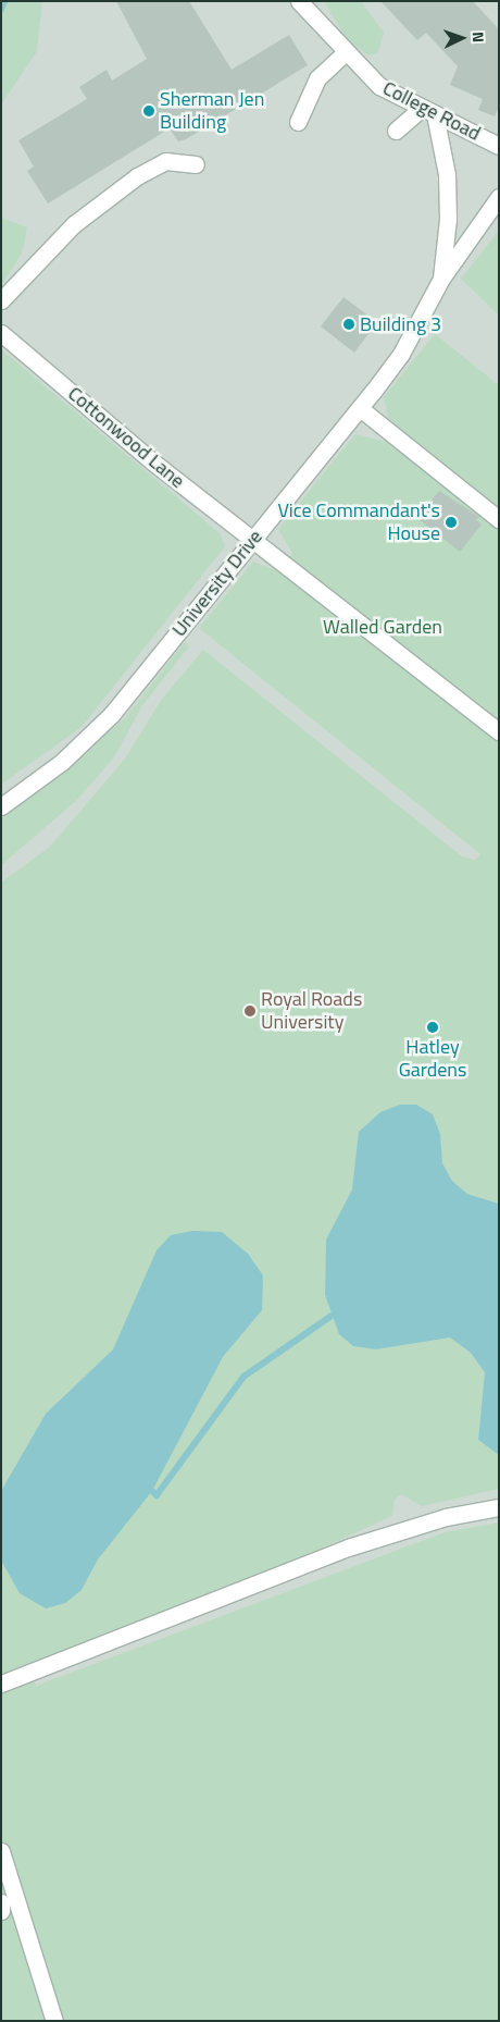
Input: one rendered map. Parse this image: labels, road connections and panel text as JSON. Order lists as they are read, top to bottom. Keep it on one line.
{"streets":{"street":["College Road","Cottonwood Lane","University Drive"]},"crossings":[["College Road","University Drive"],["Cottonwood Lane","University Drive"]],"parks":["Walled Garden"],"places":["Sherman Jen Building","Building 3","Vice Commandant's House","Royal Roads University","Hatley Gardens"],"north":"right"}
